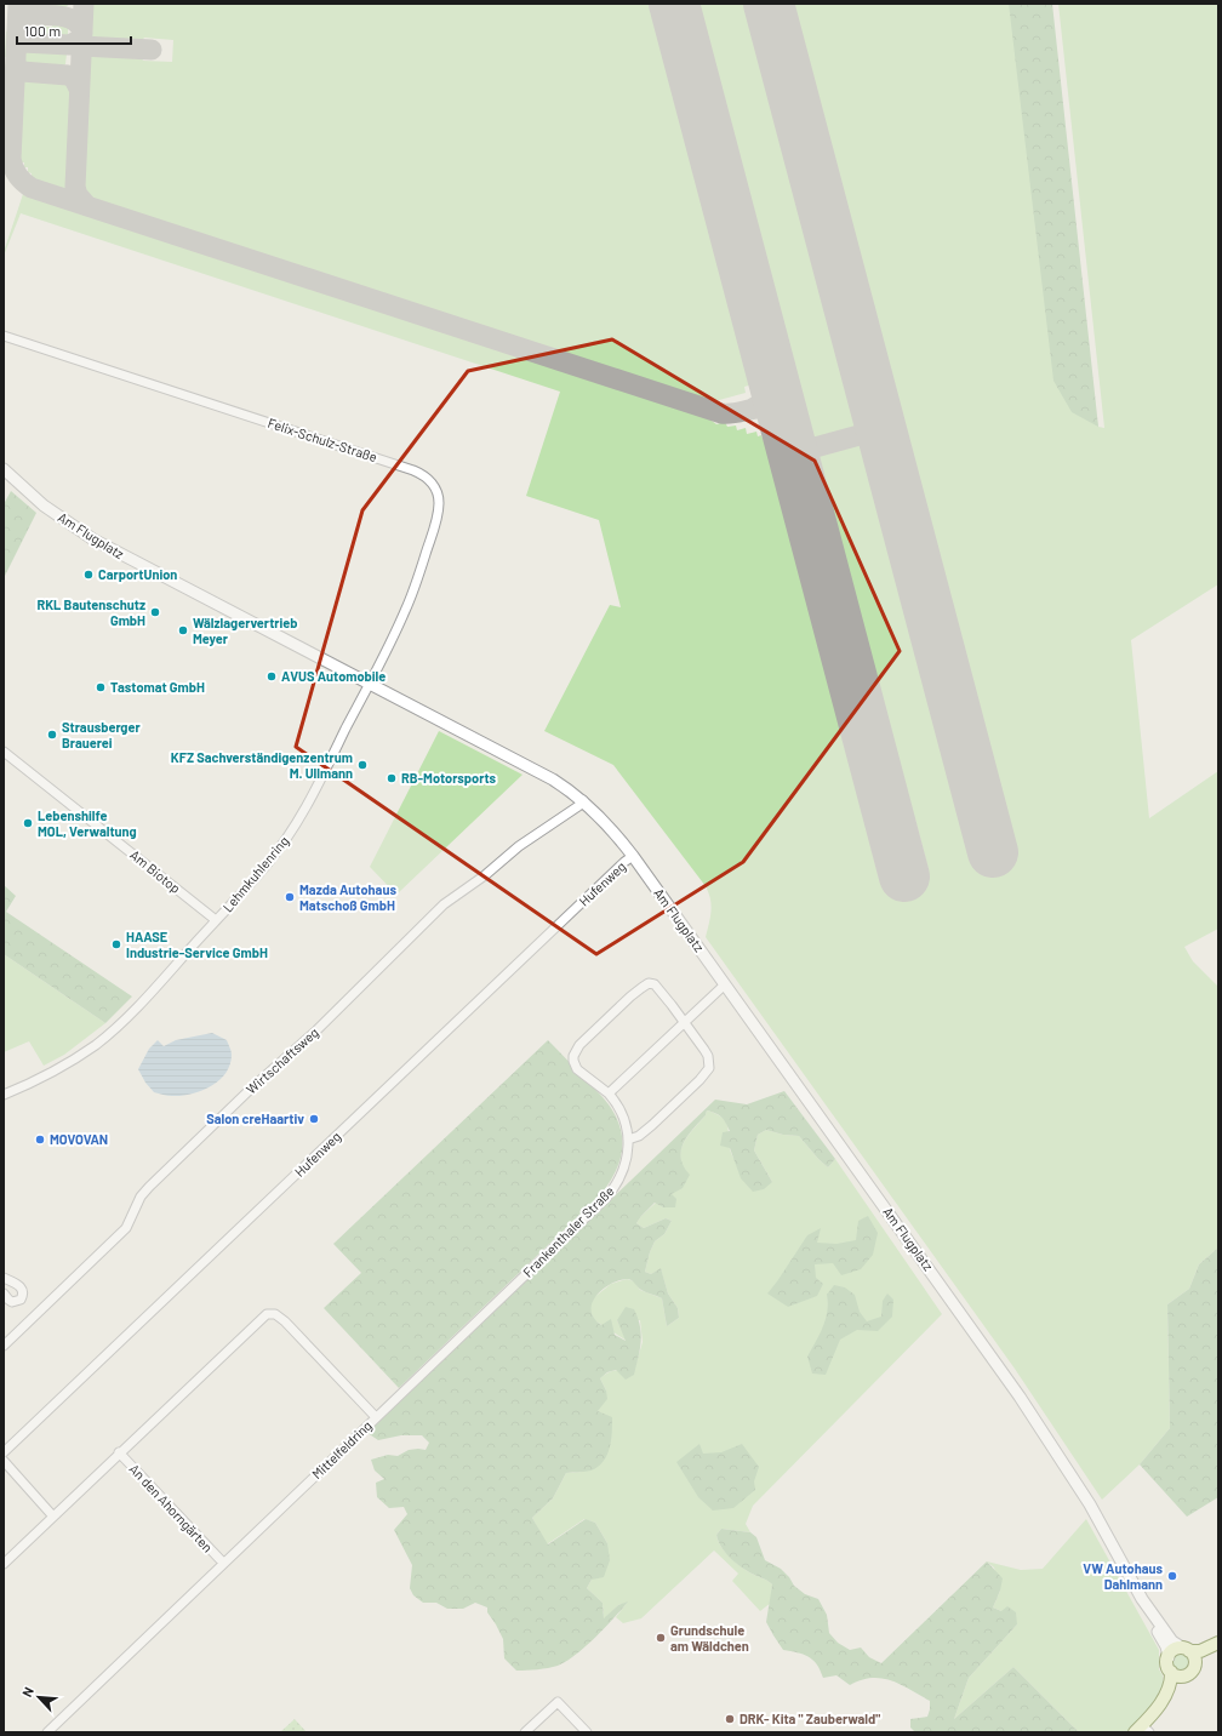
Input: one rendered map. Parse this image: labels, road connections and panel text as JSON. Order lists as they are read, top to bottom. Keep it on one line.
{"streets":{"street":["Felix-Schulz-Straße","Am Flugplatz","Am Biotop","Lehmkuhlenring","Hufenweg","Wirtschaftsweg","Frankenthaler Straße","Mittelfeldring","An den Ahorngärten"]},"crossings":[["Felix-Schulz-Straße","Am Flugplatz"],["Felix-Schulz-Straße","Lehmkuhlenring"],["Am Flugplatz","Lehmkuhlenring"],["Am Flugplatz","Hufenweg"],["Am Flugplatz","Wirtschaftsweg"],["Am Biotop","Lehmkuhlenring"],["Frankenthaler Straße","Mittelfeldring"],["Mittelfeldring","An den Ahorngärten"]],"places":["CarportUnion","RKL Bautenschutz GmbH","Wälzlagervertrieb Meyer","AVUS Automobile","Tastomat GmbH","Strausberger Brauerei","KFZ Sachverständigenzentrum M. Ullmann","RB-Motorsports","Lebenshilfe MOL, Verwaltung","Mazda Autohaus Matschoß GmbH","HAASE Industrie-Service GmbH","Salon creHaartiv","MOVOVAN","VW Autohaus Dahlmann","Grundschule am Wäldchen","DRK- Kita \" Zauberwald\""],"scale_bar":"100 m","north":"top left"}
